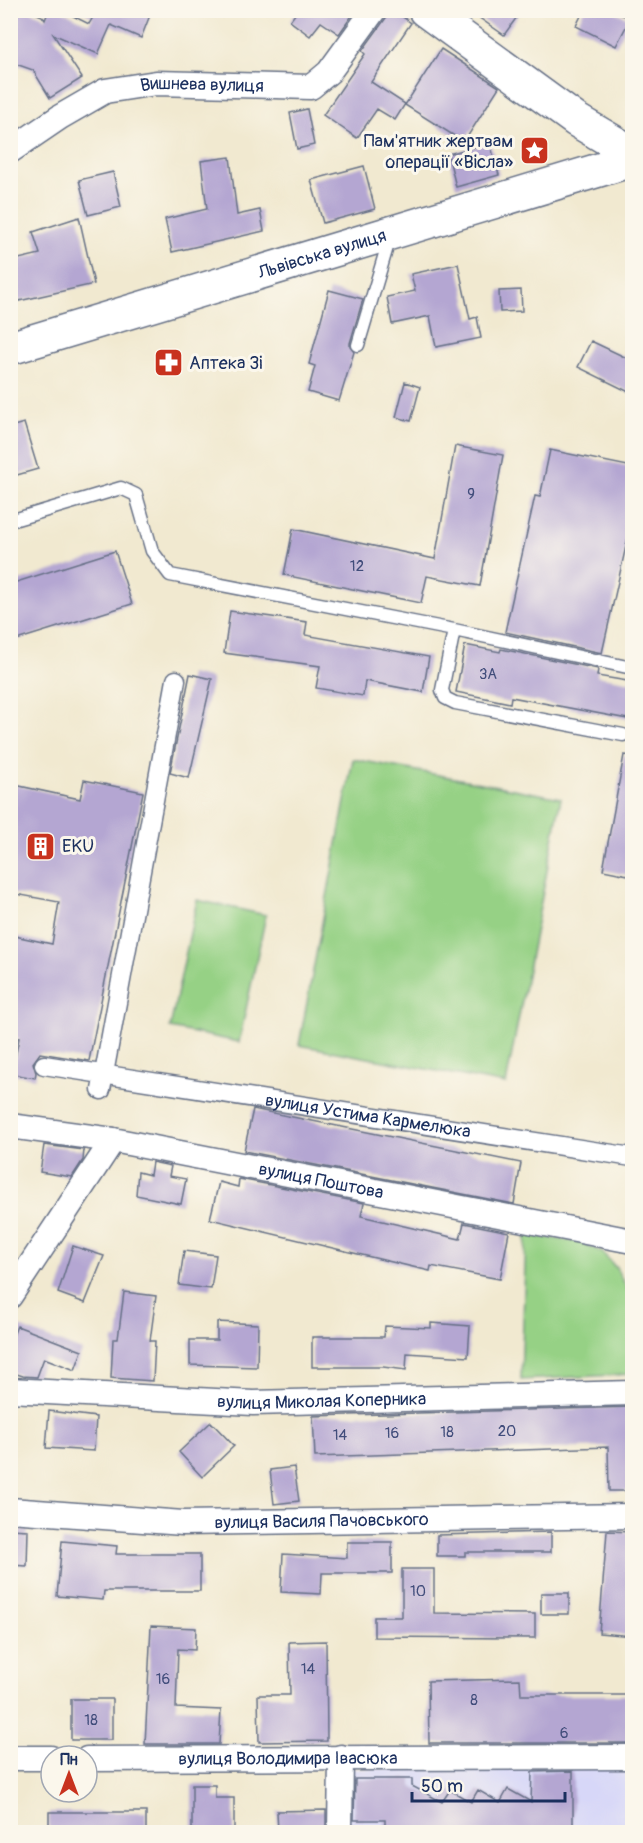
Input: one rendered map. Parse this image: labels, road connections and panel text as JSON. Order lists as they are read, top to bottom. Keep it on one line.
{"streets":{"main road":["Львівська вулиця"],"street":["Вишнева вулиця","вулиця Устима Кармелюка","вулиця Поштова","вулиця Миколая Коперника","вулиця Василя Пачовського","вулиця Володимира Івасюка"]},"places":{"place":["Пам'ятник жертвам операції «Вісла»"],"pharmacy":["Аптека 3і"],"building":["EKU"]},"house_numbers":["9","12","3А","20","18","16","14","10","14","16","8","18","6"],"scale_bar":"50 m","north":"top"}
